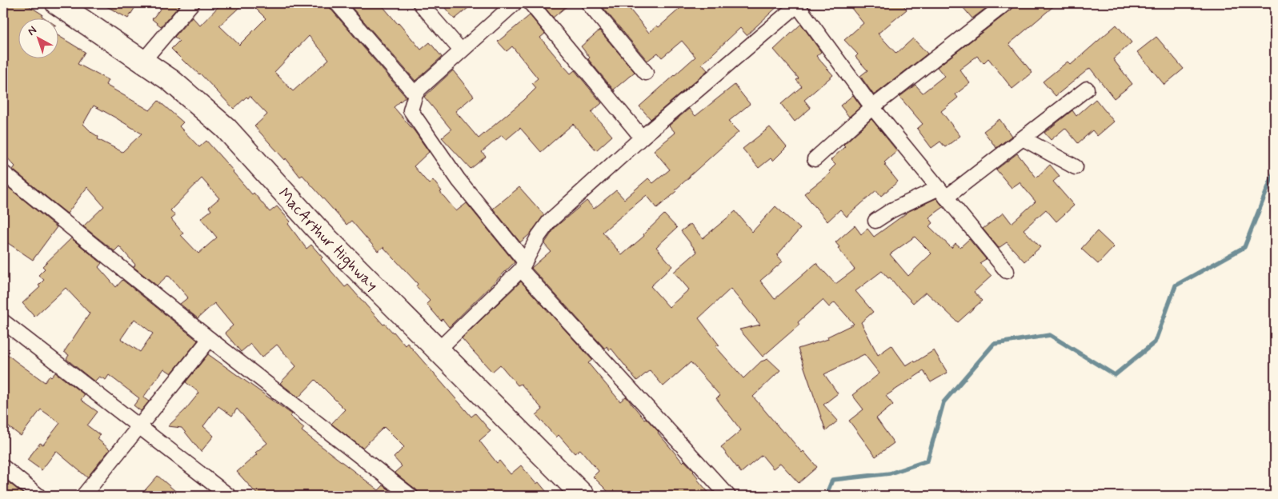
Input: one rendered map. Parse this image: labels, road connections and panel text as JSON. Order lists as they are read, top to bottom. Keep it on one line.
{"streets":{"highway":["MacArthur Highway"]},"north":"top left"}
